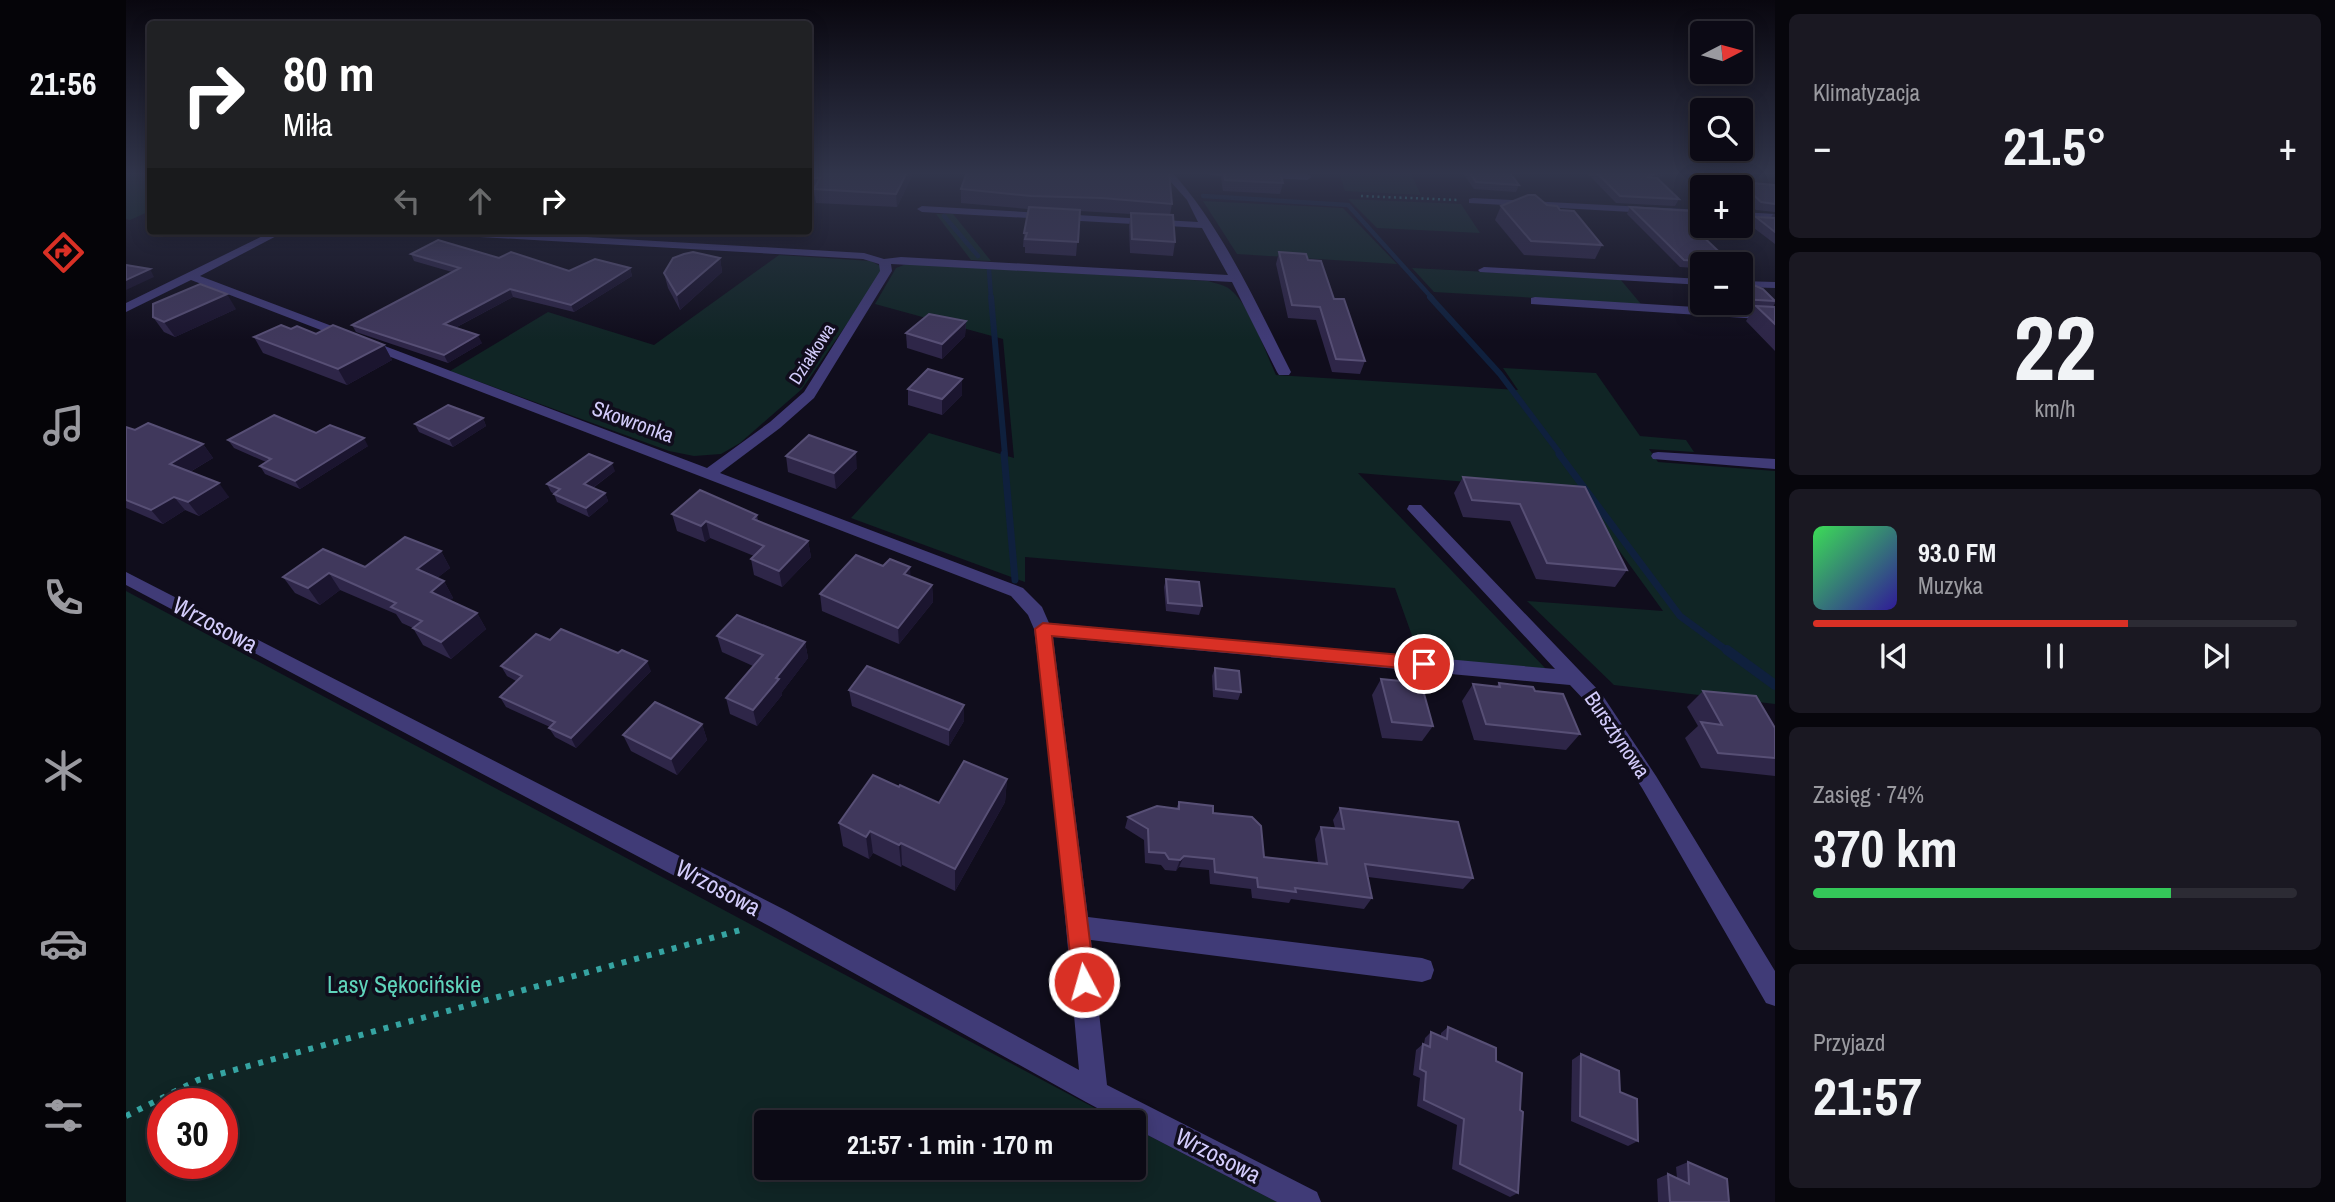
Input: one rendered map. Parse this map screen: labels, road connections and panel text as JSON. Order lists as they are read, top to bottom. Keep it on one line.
{"streets":{"street":["Działkowa","Skowronka","Wrzosowa","Bursztynowa"]},"crossings":[["Działkowa","Skowronka"]],"parks":["Lasy Sękocińskie"],"north":"right","page":{"tabs":"21:56","tile":["Klimatyzacja",["22","km/h"],["Zasięg · 74%","370 km"],["Przyjazd","21:57"]],"map_buttons":["+","−"],"turn":["80 m","Miła"],"heat":["−","21.5°","+"],"song":["93.0 FM","Muzyka"],"limit":"30","trip":"21:57 · 1 min · 170 m"}}
